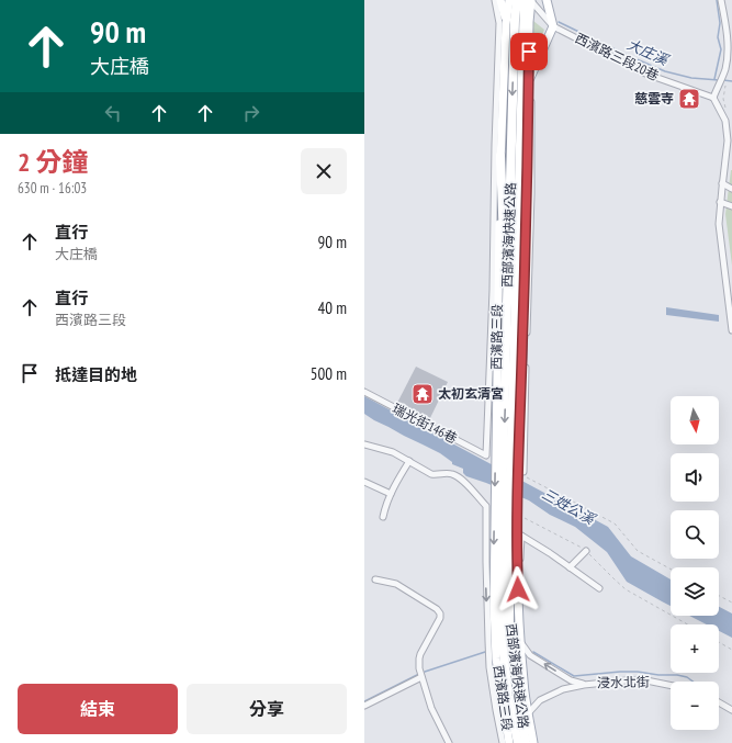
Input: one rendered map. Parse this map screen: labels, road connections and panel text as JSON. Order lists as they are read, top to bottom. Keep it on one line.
{"streets":{"highway":["西部濱海快速公路"],"main road":["西濱路三段"],"street":["西濱路三段20巷","瑞光街146巷","浸水北街"]},"crossings":[["西濱路三段20巷","西部濱海快速公路"],["西濱路三段20巷","西濱路三段"],["西部濱海快速公路","西濱路三段"],["西濱路三段","瑞光街146巷"],["西濱路三段","浸水北街"]],"water":["大庄溪","三姓公溪"],"places":{"temple":["慈雲寺","太初玄清宮"]},"north":"bottom","page":{"turn":["90 m","大庄橋"],"heading":["2 分鐘","630 m · 16:03"],"list":[{"name":"直行","note":"大庄橋","value":"90 m"},{"name":"直行","note":"西濱路三段","value":"40 m"},{"name":"抵達目的地","value":"500 m"}],"map_buttons":["+","−"],"buttons":["結束","分享"]}}
